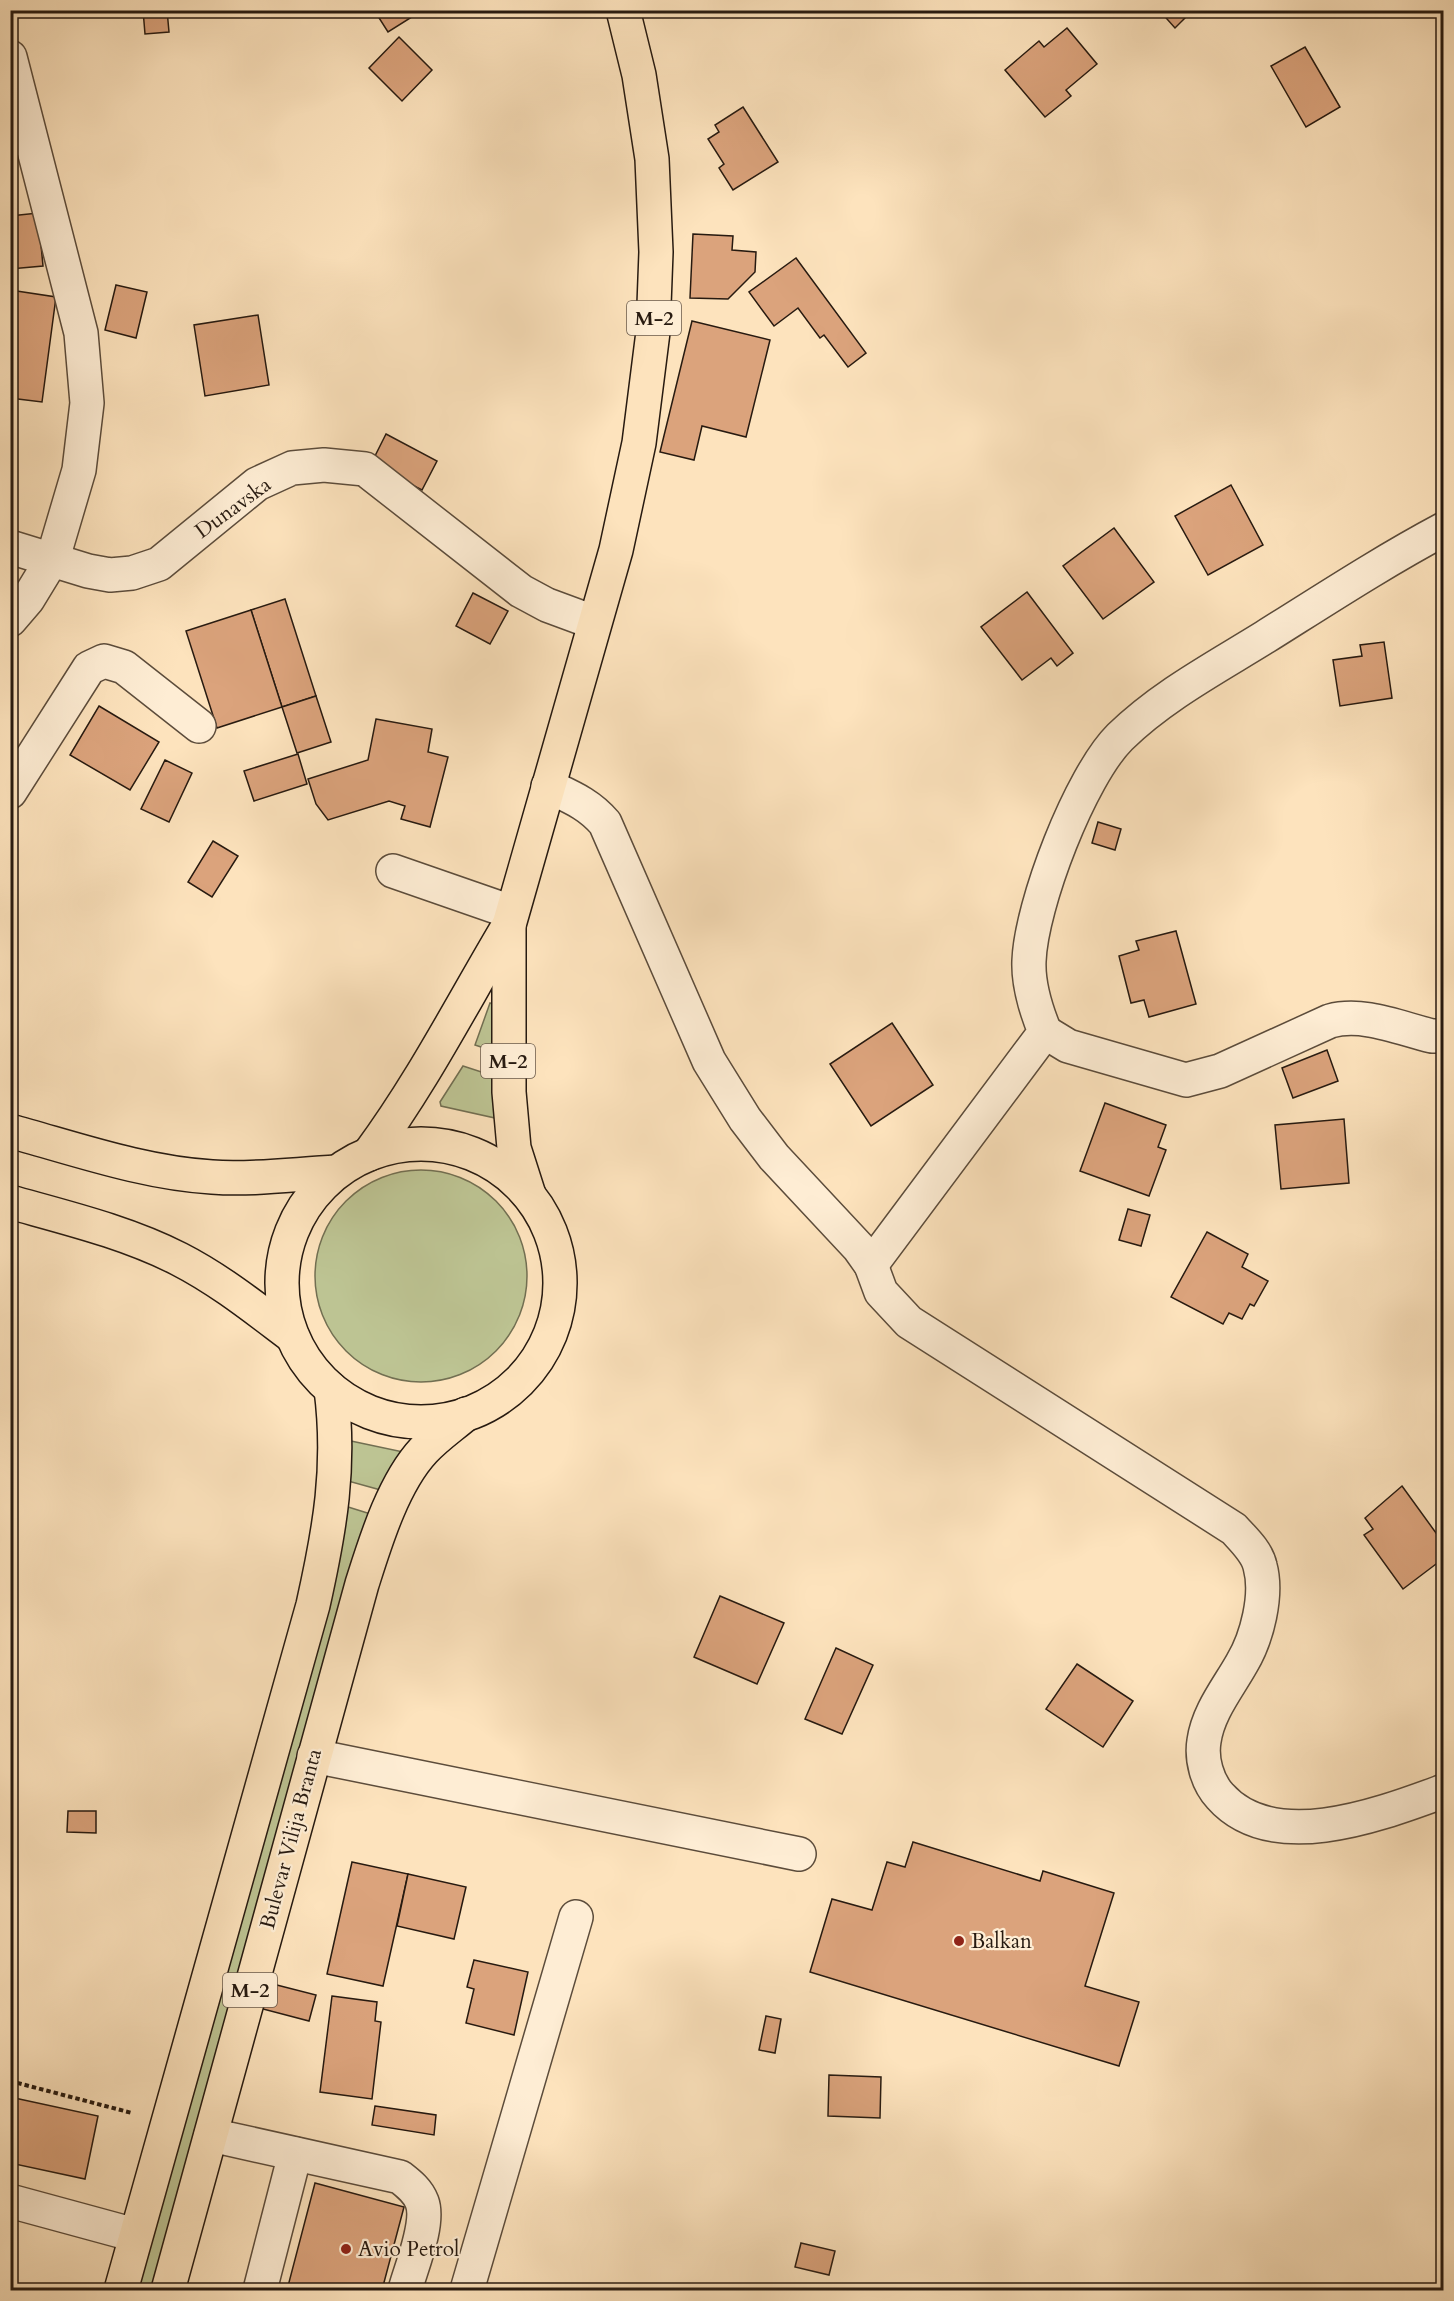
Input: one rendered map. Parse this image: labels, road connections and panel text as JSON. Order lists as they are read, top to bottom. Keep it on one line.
{"streets":{"main road":["M-2","Bulevar Vilija Branta"],"street":["Dunavska"]},"crossings":[["M-2","Dunavska"],["M-2","Bulevar Vilija Branta"]],"places":["Balkan","Avio Petrol"]}
